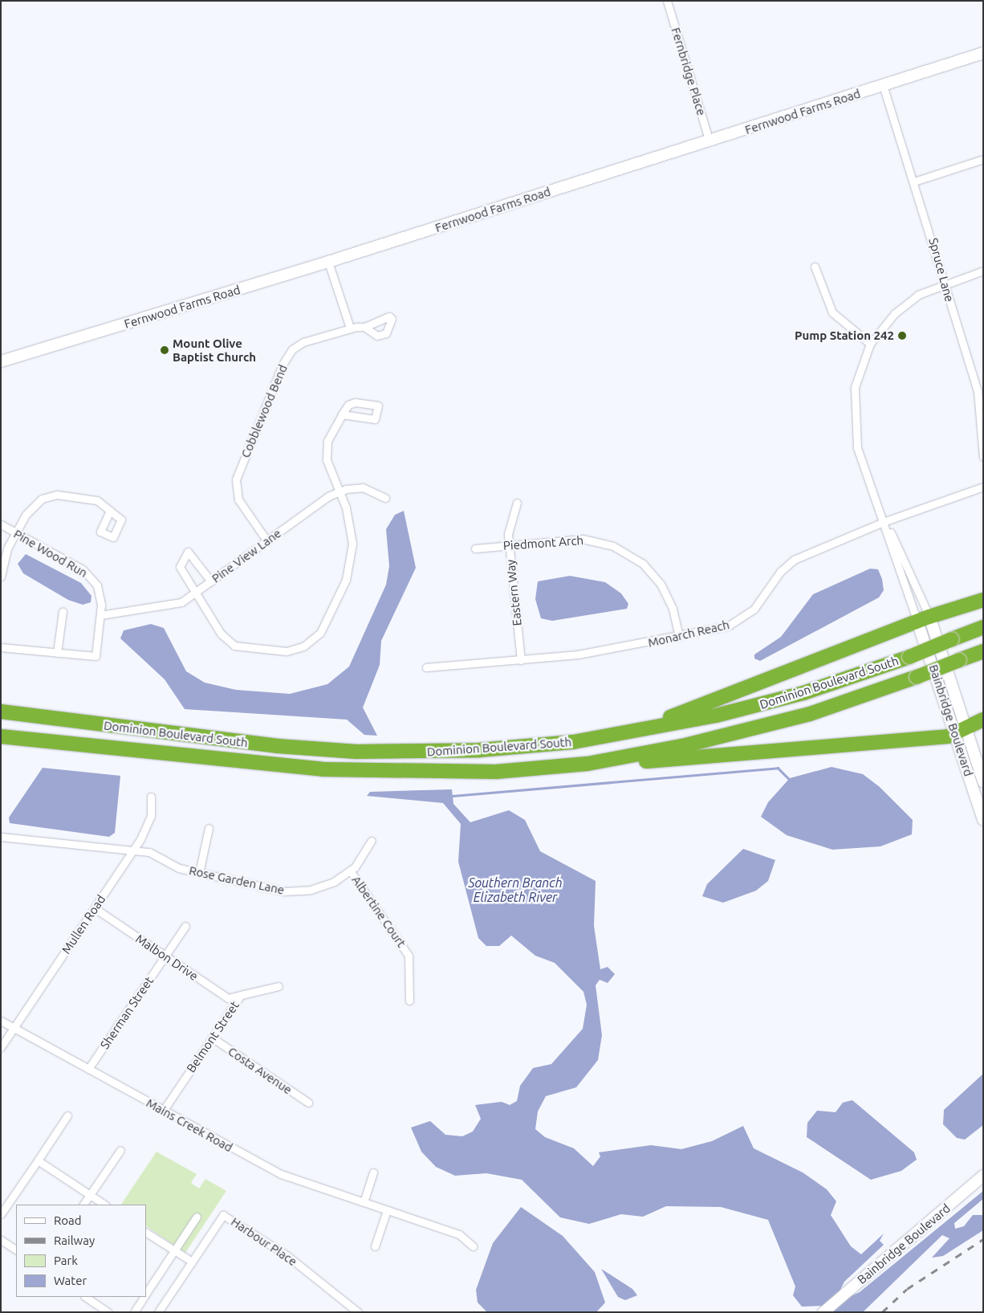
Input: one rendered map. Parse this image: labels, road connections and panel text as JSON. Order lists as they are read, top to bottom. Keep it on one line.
{"streets":{"highway":["Dominion Boulevard South"],"street":["Fernbridge Place","Fernwood Farms Road","Spruce Lane","Cobblewood Bend","Piedmont Arch","Pine Wood Run","Pine View Lane","Eastern Way","Monarch Reach","Bainbridge Boulevard","Rose Garden Lane","Albertine Court","Mullen Road","Malbon Drive","Sherman Street","Belmont Street","Costa Avenue","Mains Creek Road","Harbour Place"]},"crossings":[["Fernbridge Place","Fernwood Farms Road"],["Fernwood Farms Road","Spruce Lane"],["Cobblewood Bend","Pine View Lane"],["Piedmont Arch","Eastern Way"],["Piedmont Arch","Monarch Reach"],["Pine Wood Run","Pine View Lane"],["Eastern Way","Monarch Reach"],["Rose Garden Lane","Albertine Court"],["Rose Garden Lane","Mullen Road"],["Mullen Road","Malbon Drive"],["Mullen Road","Mains Creek Road"],["Malbon Drive","Sherman Street"],["Malbon Drive","Belmont Street"],["Sherman Street","Mains Creek Road"],["Belmont Street","Costa Avenue"],["Belmont Street","Mains Creek Road"]],"water":["Southern Branch Elizabeth River"],"places":["Pump Station 242","Mount Olive Baptist Church"],"legend":["Road","Railway","Park","Water"]}
